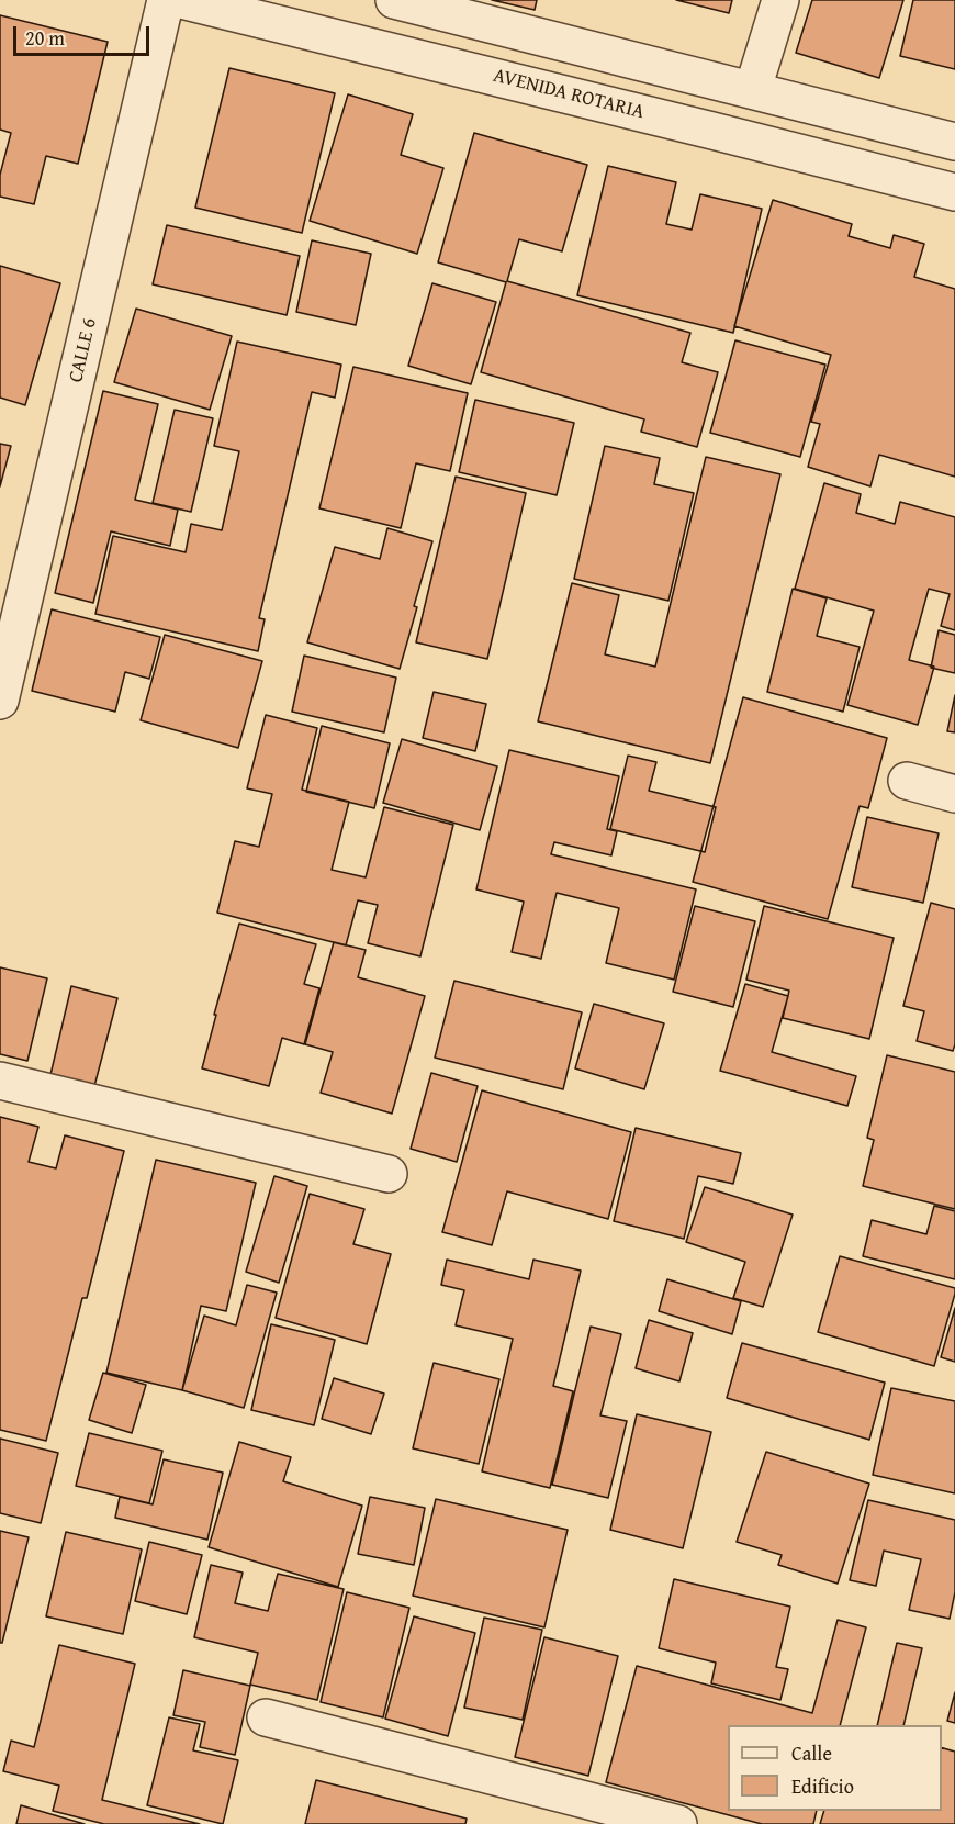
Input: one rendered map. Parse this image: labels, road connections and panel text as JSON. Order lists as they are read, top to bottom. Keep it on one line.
{"streets":{"street":["AVENIDA ROTARIA","CALLE 6"]},"legend":["Calle","Edificio"],"scale_bar":"20 m"}
